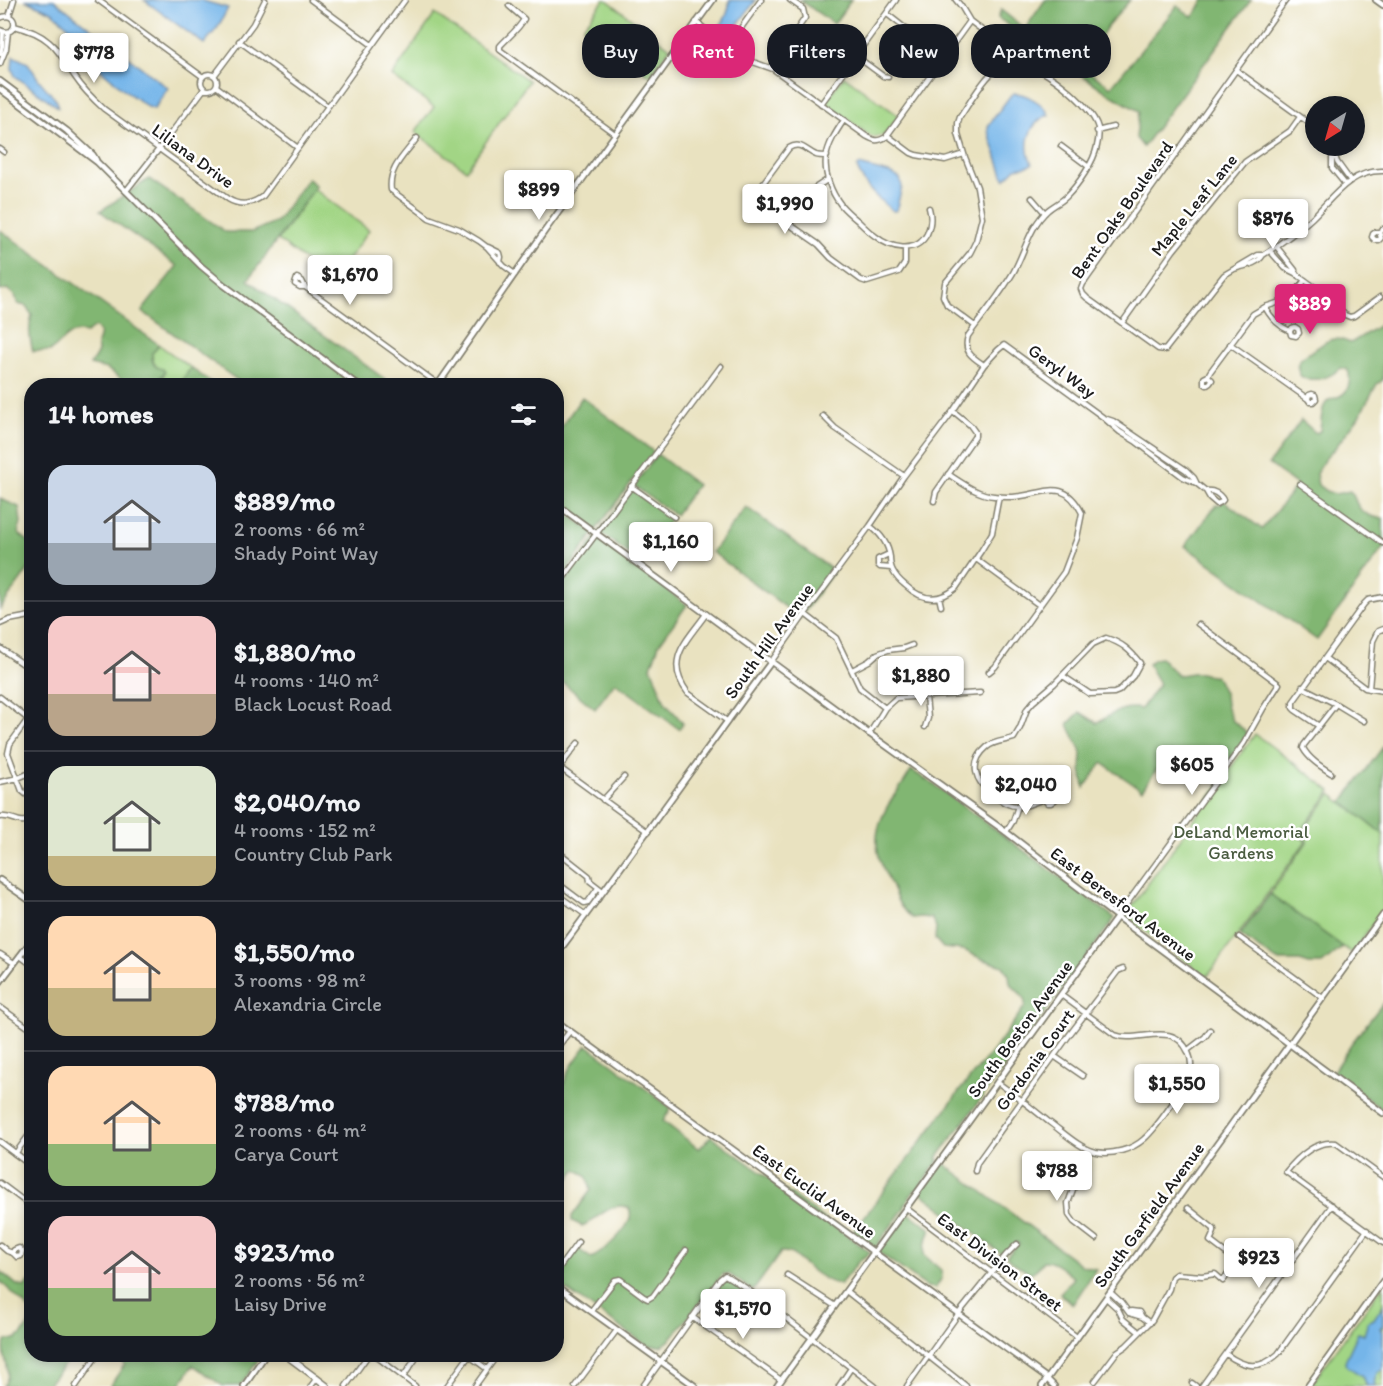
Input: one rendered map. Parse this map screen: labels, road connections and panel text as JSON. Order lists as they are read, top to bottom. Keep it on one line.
{"streets":{"street":["Liliana Drive","Maple Leaf Lane","Bent Oaks Boulevard","Geryl Way","South Hill Avenue","East Beresford Avenue","South Boston Avenue","Gordonia Court","East Euclid Avenue","South Garfield Avenue","East Division Street"]},"crossings":[["Maple Leaf Lane","Bent Oaks Boulevard"],["Geryl Way","South Hill Avenue"],["South Hill Avenue","East Beresford Avenue"],["East Beresford Avenue","South Boston Avenue"],["East Beresford Avenue","South Garfield Avenue"],["South Boston Avenue","East Euclid Avenue"],["South Boston Avenue","East Division Street"],["East Euclid Avenue","South Garfield Avenue"],["South Garfield Avenue","East Division Street"]],"parks":["DeLand Memorial Gardens"],"north":"bottom left","page":{"chip":["Buy","Rent","Filters","New","Apartment"],"price":["$778","$899","$1,990","$876","$1,670","$889","$1,160","$1,880","$605","$2,040","$1,550","$788","$923","$1,570"],"heading":"14 homes","list":[{"name":"$889/mo","note":"2 rooms · 66 m² · Shady Point Way"},{"name":"$1,880/mo","note":"4 rooms · 140 m² · Black Locust Road"},{"name":"$2,040/mo","note":"4 rooms · 152 m² · Country Club Park"},{"name":"$1,550/mo","note":"3 rooms · 98 m² · Alexandria Circle"},{"name":"$788/mo","note":"2 rooms · 64 m² · Carya Court"},{"name":"$923/mo","note":"2 rooms · 56 m² · Laisy Drive"}]}}
